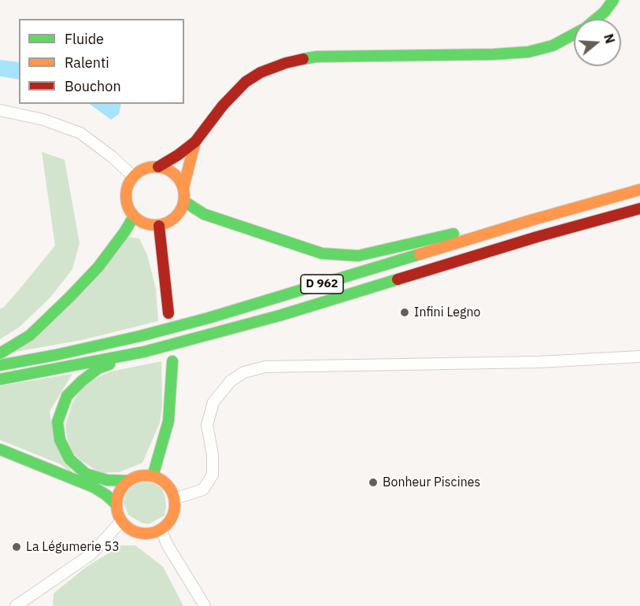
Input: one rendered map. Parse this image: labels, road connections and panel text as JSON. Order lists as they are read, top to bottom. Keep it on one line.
{"streets":{"main road":["D 962"]},"places":["Infini Legno","Bonheur Piscines","La Légumerie 53"],"legend":["Fluide","Ralenti","Bouchon"],"north":"right"}
